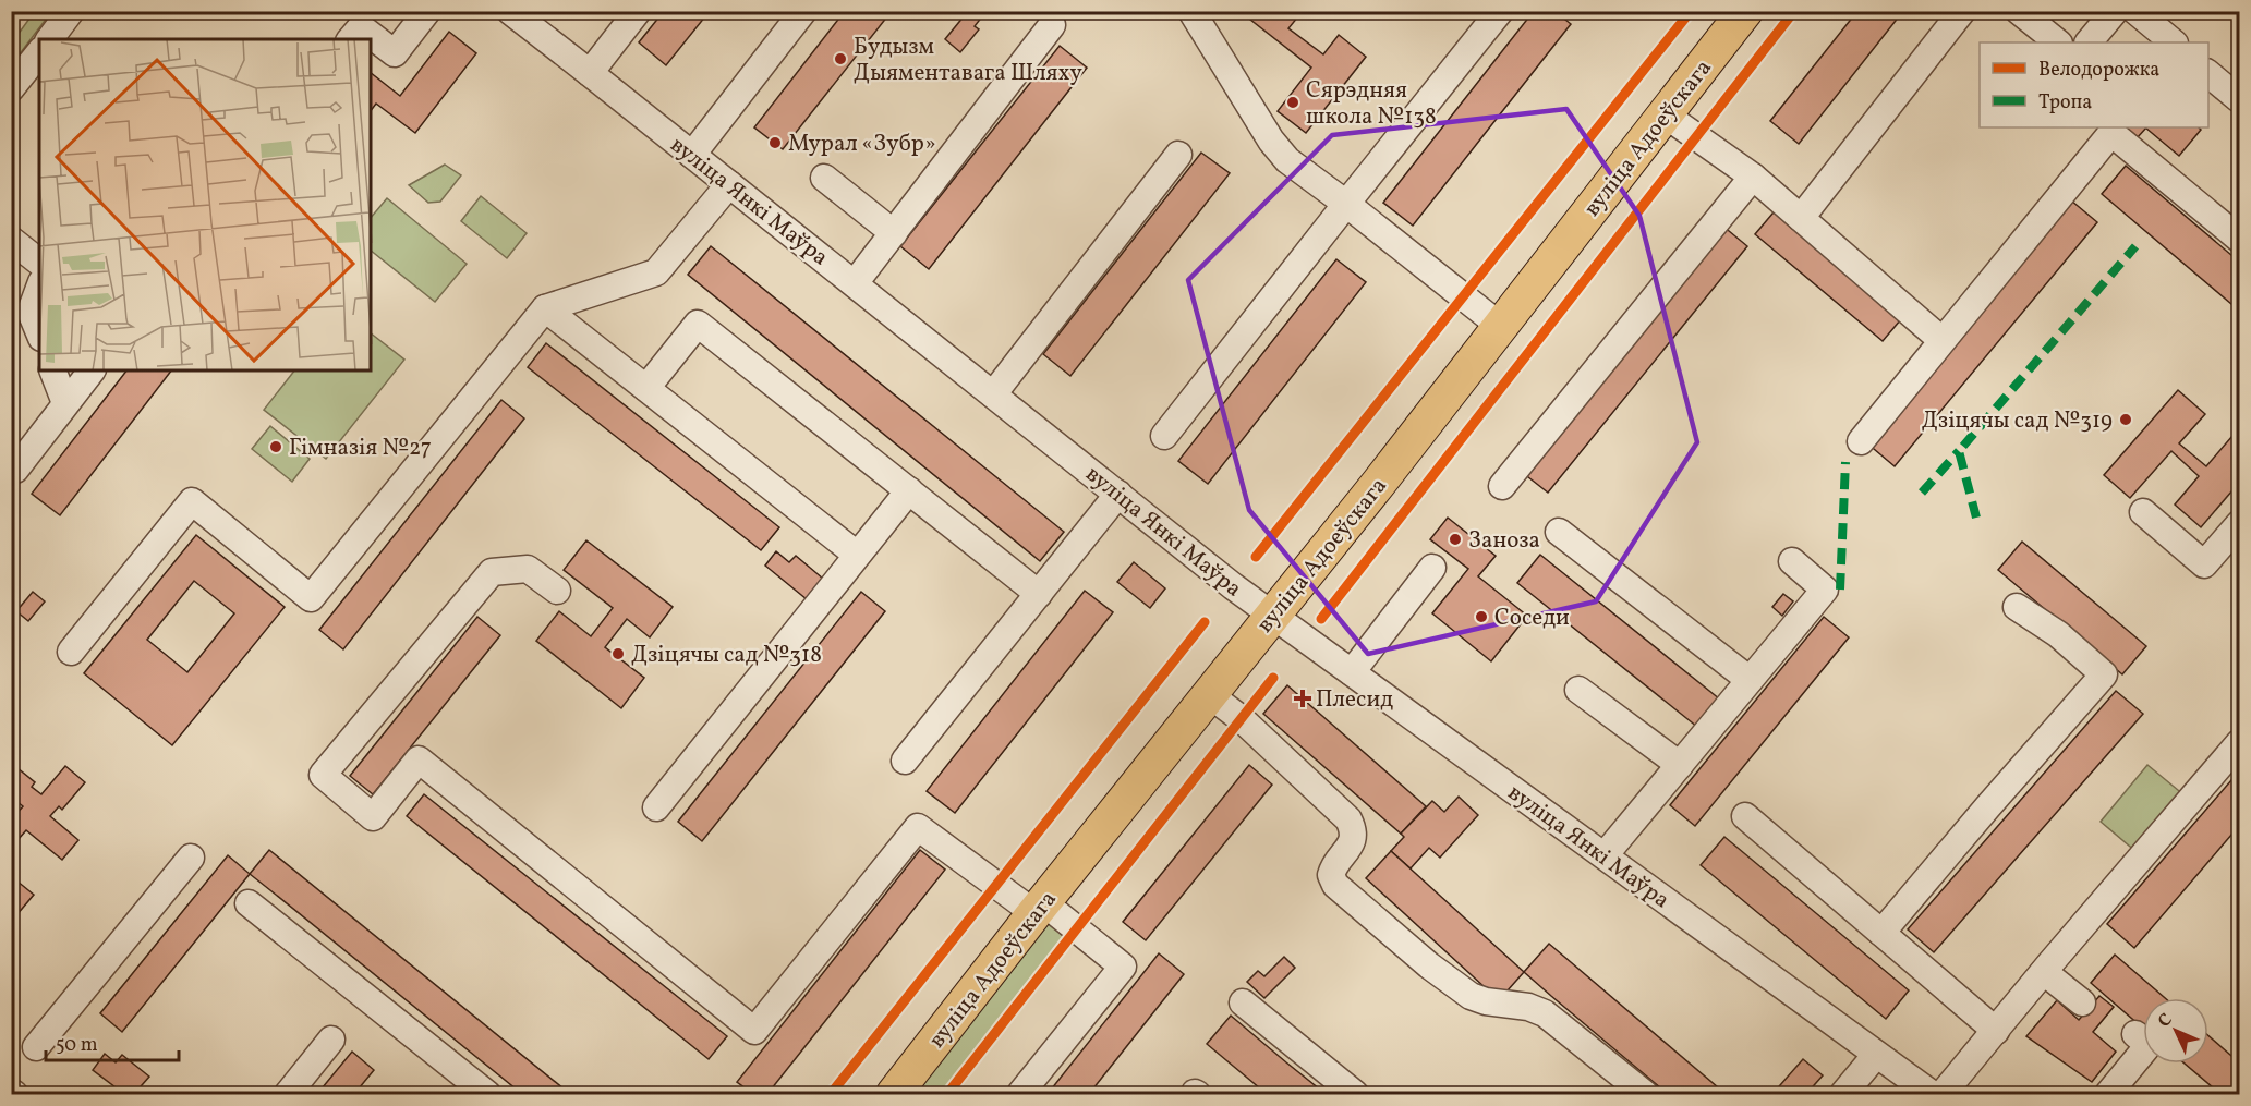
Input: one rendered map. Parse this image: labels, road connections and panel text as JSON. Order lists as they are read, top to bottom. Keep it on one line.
{"streets":{"main road":["вуліца Адоеўскага"],"street":["вуліца Янкі Маўра"]},"crossings":[["вуліца Адоеўскага","вуліца Янкі Маўра"]],"places":{"other":["Будызм Дыяментавага Шляху","Сярэдняя школа №138","Мурал «Зубр»","Дзіцячы сад №319","Гімназія №27","Заноза","Соседи","Дзіцячы сад №318"],"health":["Плесид"]},"legend":["Велодорожка","Тропа"],"scale_bar":"50 m","north":"top left"}
